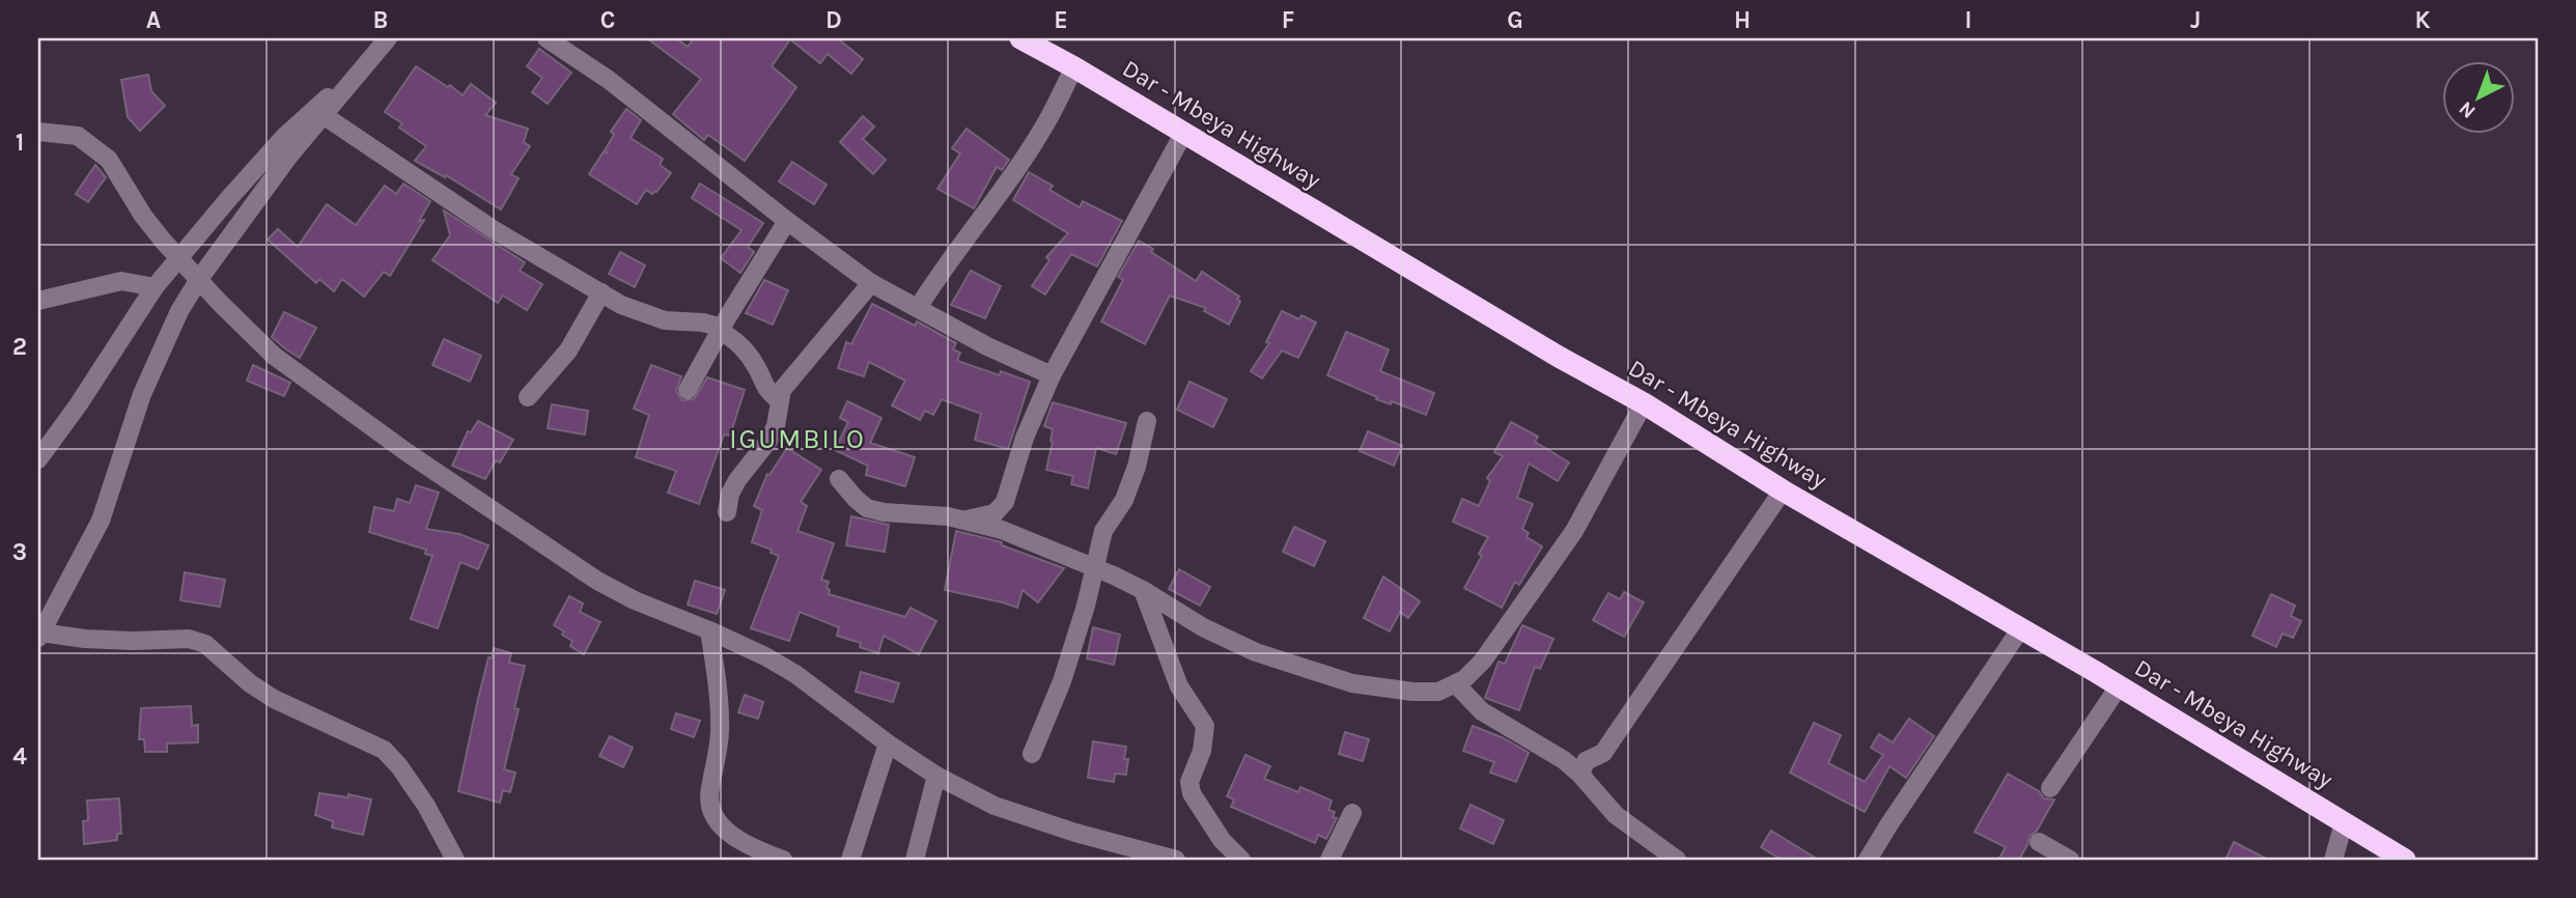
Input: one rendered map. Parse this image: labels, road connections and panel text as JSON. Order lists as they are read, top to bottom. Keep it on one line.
{"streets":{"highway":["Dar - Mbeya Highway"]},"districts":["IGUMBILO"],"north":"bottom left","grid":{"columns":["A","B","C","D","E","F","G","H","I","J","K"],"rows":["1","2","3","4"]}}
